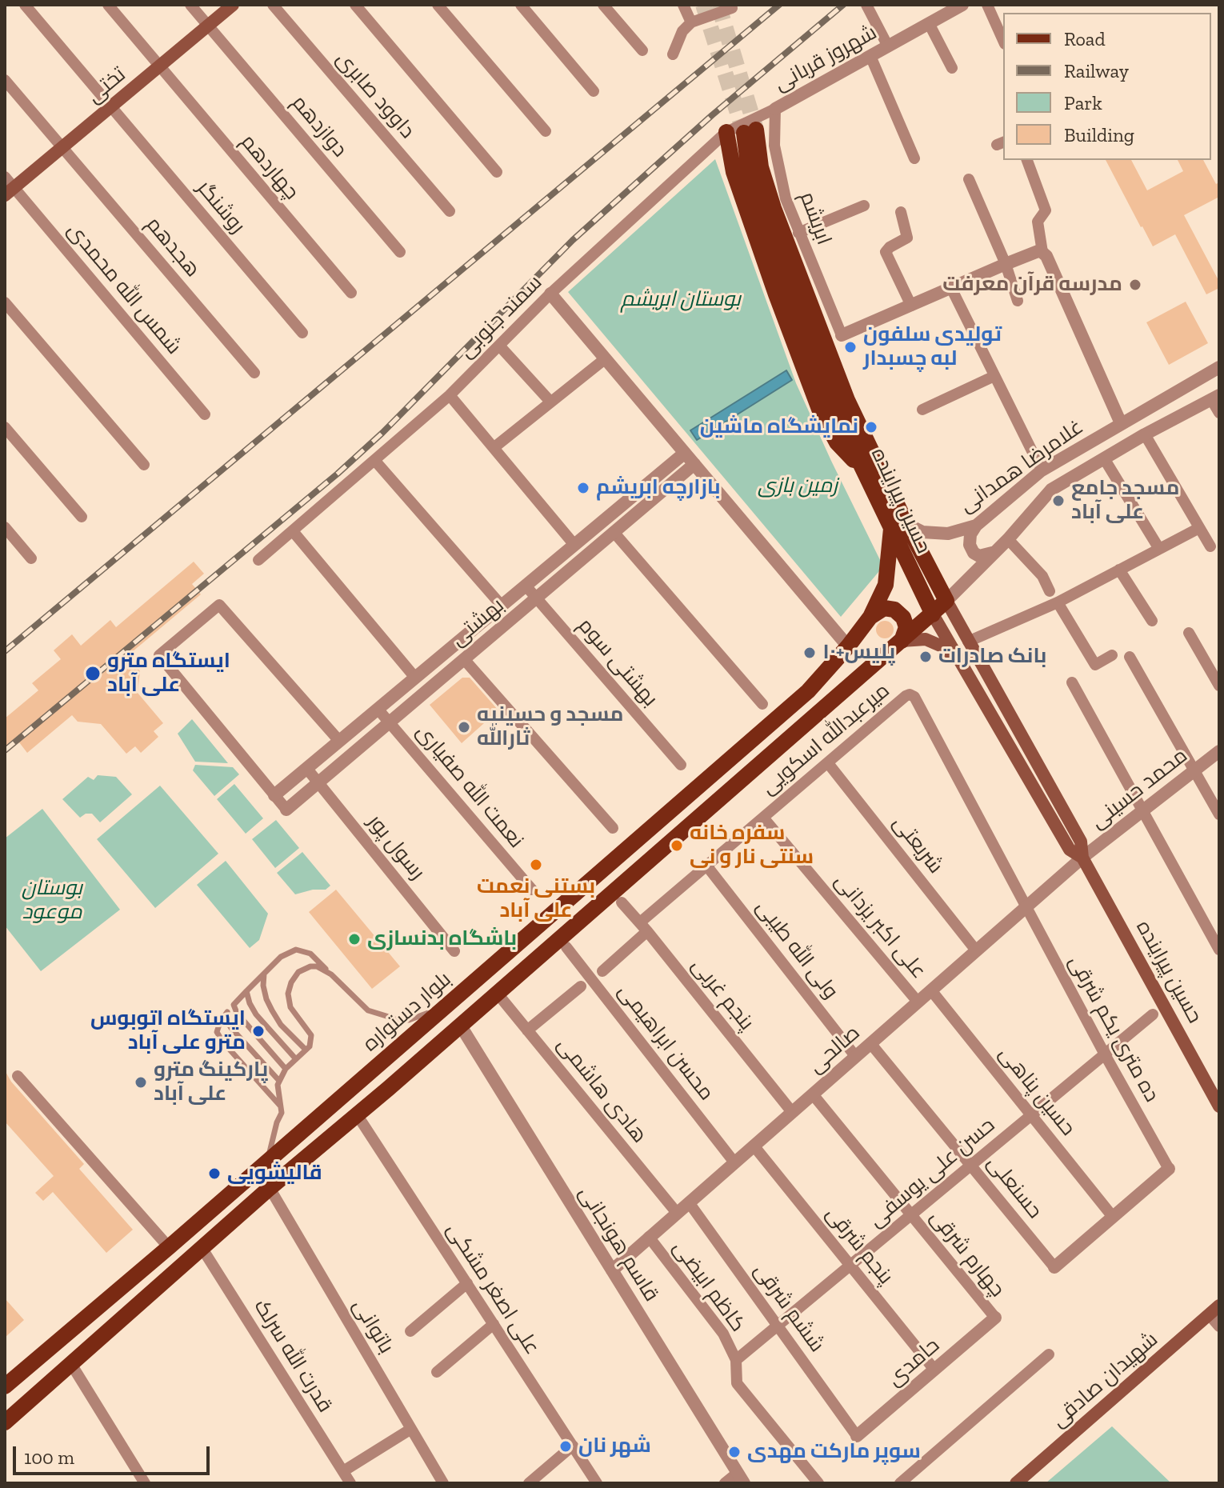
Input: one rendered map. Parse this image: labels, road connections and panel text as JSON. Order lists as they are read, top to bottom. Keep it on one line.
{"streets":{"main road":["تختی","حسین پیراینده","بلوار دستواره","شهیدان صادقی"],"street":["شهروز قربانی","داوود صابری","دوازدهم","چهاردهم","روشنگر","ابریشم","هجدهم","شمس الله محمدی","سمند جنوبی","غلامرضا همدانی","بهشتی","بهشتی سوم","میرعبدالله اسکویی","نعمت الله صفیاری","محمد حسینی","شریعتی","رسول پور","علی اکبر یزدانی","ولی الله طیبی","پنجم غربی","ده متری یکم شرقی","محسن ابراهیمی","صالحی","هادی هاشمی","حسین پناهی","حسن علی یوسفی","حسنعلی","قاسم هونجانی","پنجم شرقی","چهارم شرقی","کاظم ابیضی","علی اصغر مشکی","ششم شرقی","باتوانی","قدرت الله سرلک","حامدی"]},"crossings":[["شهروز قربانی","ابریشم"],["شهروز قربانی","سمند جنوبی"],["تختی","دوازدهم"],["تختی","چهاردهم"],["تختی","روشنگر"],["تختی","هجدهم"],["تختی","شمس الله محمدی"],["ابریشم","سمند جنوبی"],["غلامرضا همدانی","حسین پیراینده"],["غلامرضا همدانی","بلوار دستواره"],["حسین پیراینده","محمد حسینی"],["حسین پیراینده","بلوار دستواره"],["حسین پیراینده","صالحی"],["بهشتی","بهشتی سوم"],["بهشتی","نعمت الله صفیاری"],["بهشتی","رسول پور"],["میرعبدالله اسکویی","شریعتی"],["میرعبدالله اسکویی","علی اکبر یزدانی"],["میرعبدالله اسکویی","ولی الله طیبی"],["میرعبدالله اسکویی","پنجم غربی"],["میرعبدالله اسکویی","ده متری یکم شرقی"],["میرعبدالله اسکویی","صالحی"],["محمد حسینی","صالحی"],["شریعتی","صالحی"],["علی اکبر یزدانی","صالحی"],["ولی الله طیبی","صالحی"],["پنجم غربی","صالحی"],["ده متری یکم شرقی","صالحی"],["ده متری یکم شرقی","حسن علی یوسفی"],["محسن ابراهیمی","صالحی"],["صالحی","هادی هاشمی"],["صالحی","حسین پناهی"],["صالحی","حسنعلی"],["صالحی","قاسم هونجانی"],["صالحی","پنجم شرقی"],["صالحی","چهارم شرقی"],["صالحی","کاظم ابیضی"],["صالحی","ششم شرقی"],["حسین پناهی","حسن علی یوسفی"],["حسن علی یوسفی","حسنعلی"],["حسن علی یوسفی","پنجم شرقی"],["حسن علی یوسفی","چهارم شرقی"],["حسن علی یوسفی","کاظم ابیضی"],["حسن علی یوسفی","ششم شرقی"],["پنجم شرقی","حامدی"],["چهارم شرقی","حامدی"],["ششم شرقی","حامدی"]],"parks":["بوستان ابریشم","زمین بازی","بوستان موعود"],"places":["مدرسه قرآن معرفت","تولیدی سلفون لبه‌ چسبدار","نمایشگاه ماشین","بازارچه ابریشم","مسجد جامع علی آباد","پلیس+۱۰","بانک صادرات","ایستگاه مترو علی آباد","مسجد و حسینیه ثارالله","سفره خانه سنتی نار و نی","بستنی نعمت علی آباد","باشگاه بدنسازی","ایستگاه اتوبوس مترو علی آباد","پارکینگ مترو علی آباد","قالیشویی","شهر نان","سوپر مارکت مهدی"],"legend":["Road","Railway","Park","Building"],"scale_bar":"100 m"}
